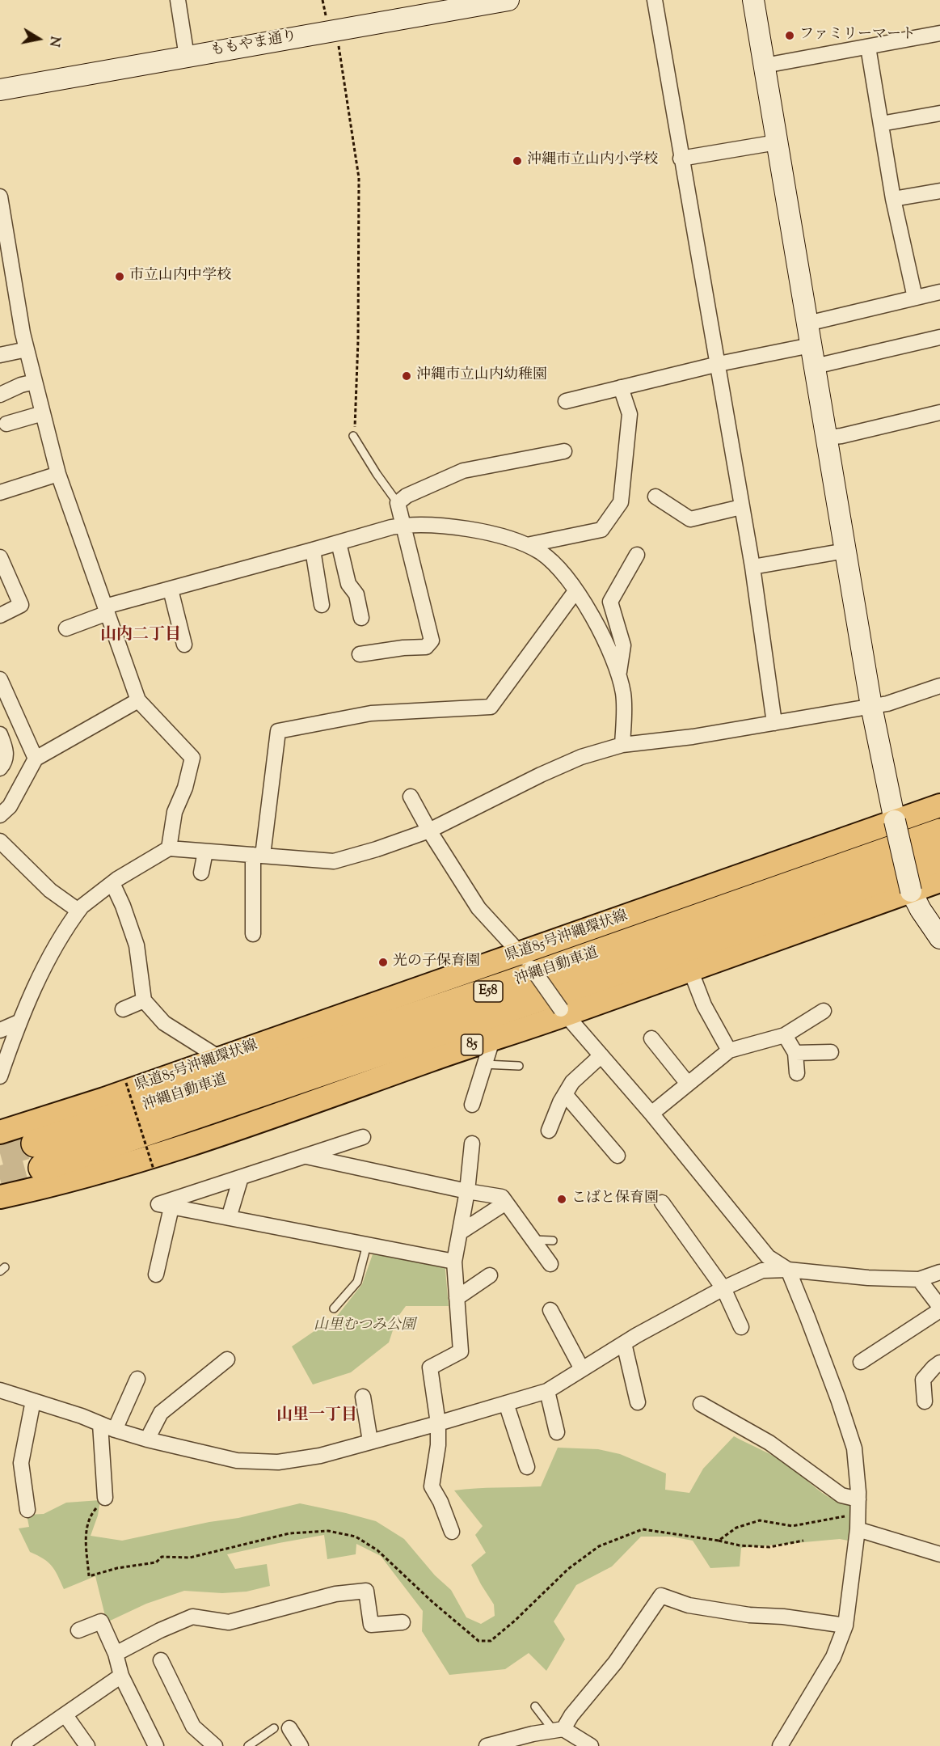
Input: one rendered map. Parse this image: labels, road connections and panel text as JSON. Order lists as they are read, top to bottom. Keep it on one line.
{"streets":{"highway":["沖縄自動車道","E58"],"main road":["県道85号沖縄環状線","85"],"street":["ももやま通り"]},"districts":["山内二丁目","山里一丁目"],"parks":["山里むつみ公園"],"places":["ファミリーマート","沖縄市立山内小学校","市立山内中学校","沖縄市立山内幼稚園","光の子保育園","こばと保育園"],"north":"right"}
